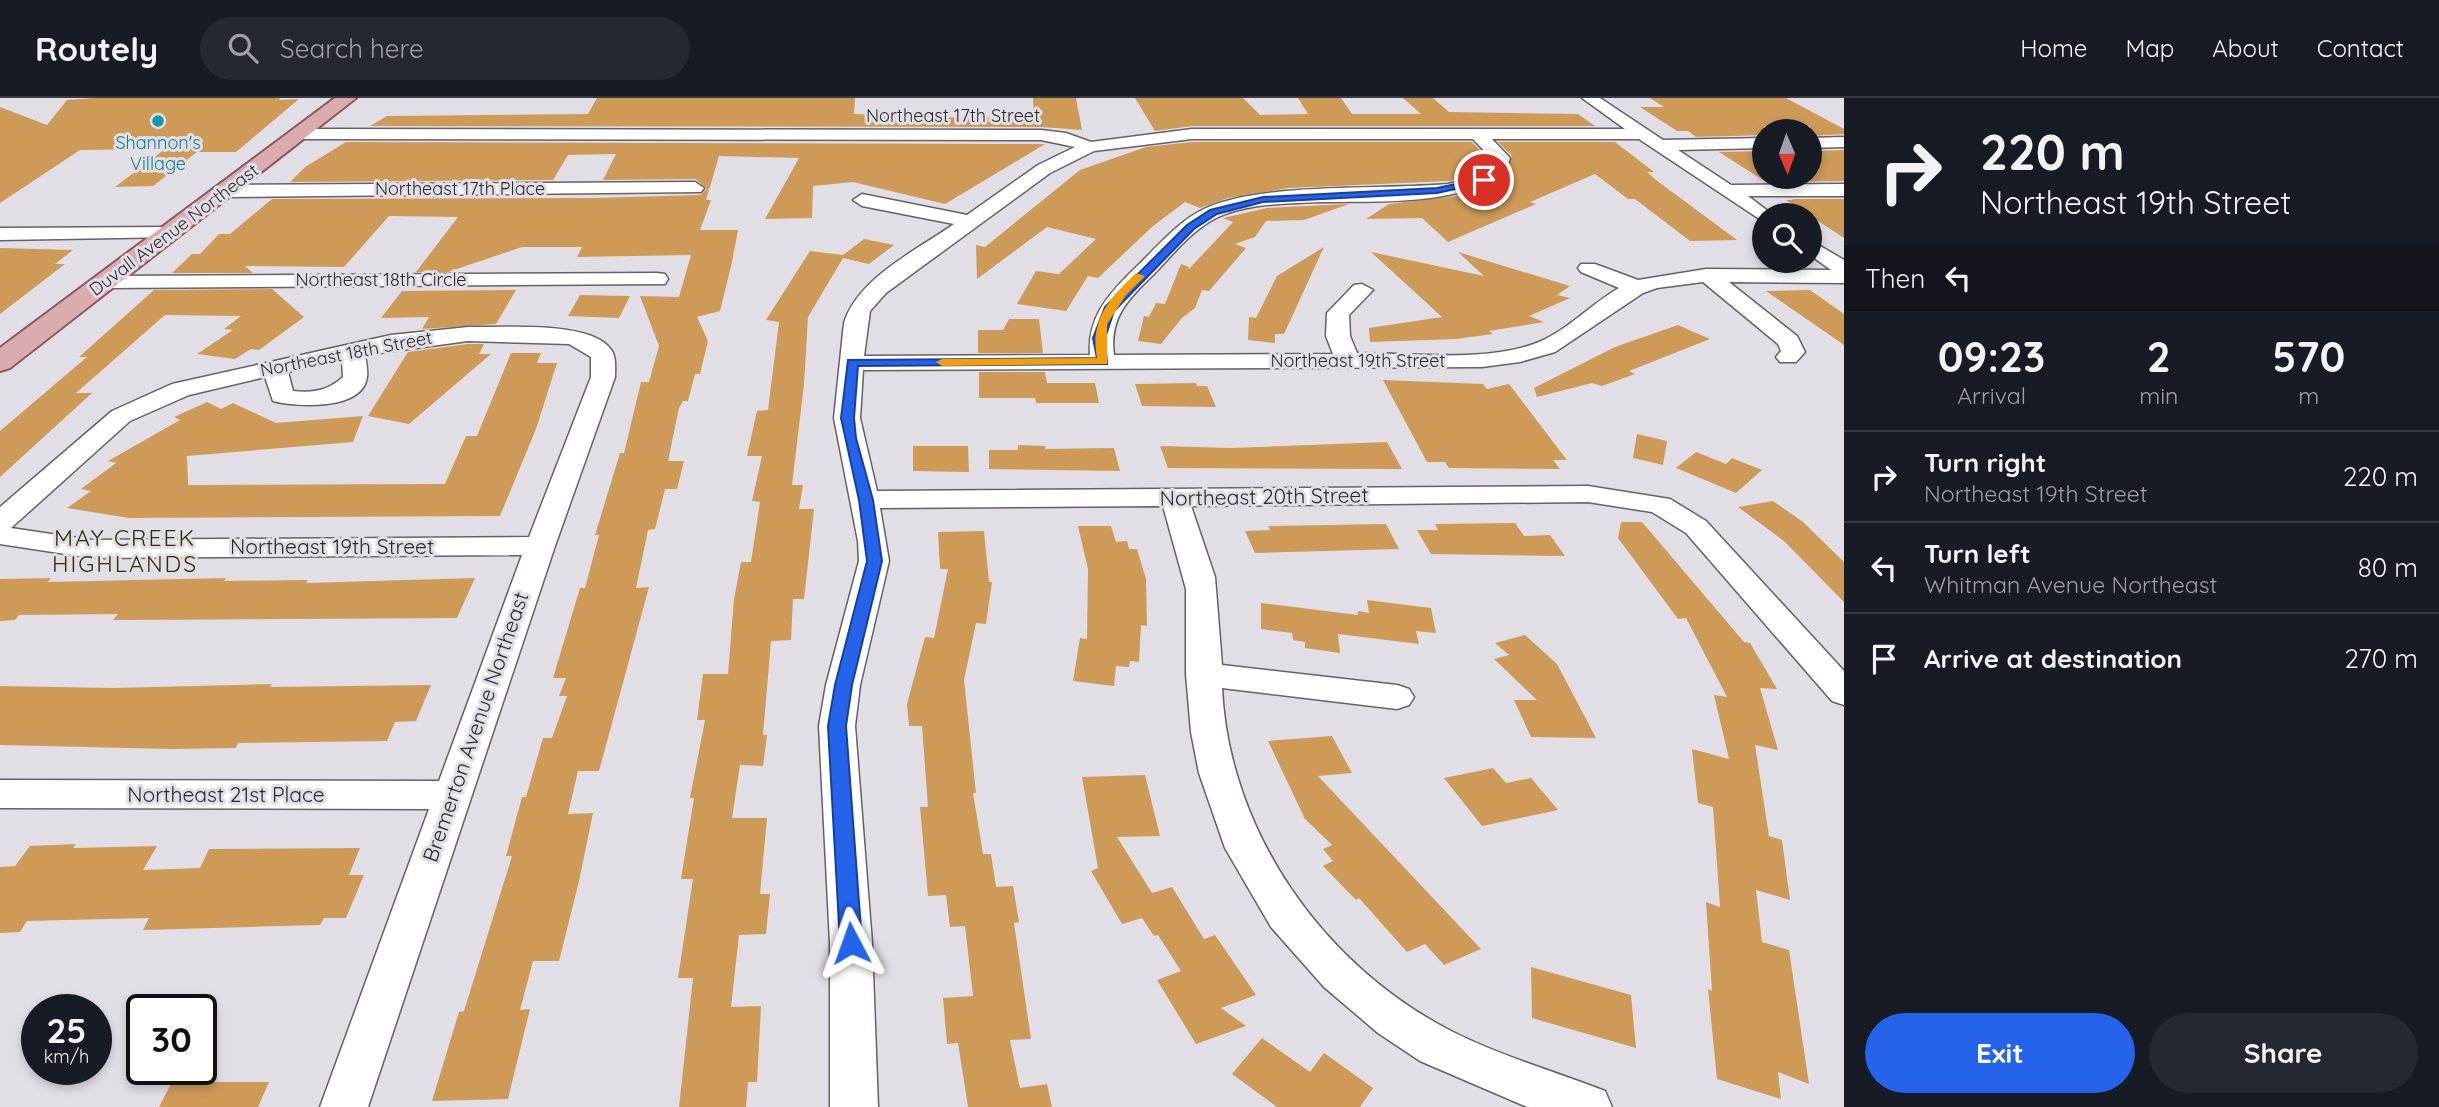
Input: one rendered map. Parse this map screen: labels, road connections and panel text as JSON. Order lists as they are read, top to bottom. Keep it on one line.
{"streets":{"main road":["Duvall Avenue Northeast"],"street":["Northeast 17th Street","Northeast 17th Place","Northeast 18th Circle","Northeast 18th Street","Northeast 19th Street","Northeast 20th Street","Bremerton Avenue Northeast","Northeast 21st Place"]},"crossings":[["Northeast 17th Street","Duvall Avenue Northeast"],["Northeast 17th Place","Duvall Avenue Northeast"],["Duvall Avenue Northeast","Northeast 18th Circle"],["Northeast 18th Street","Bremerton Avenue Northeast"],["Northeast 19th Street","Bremerton Avenue Northeast"],["Bremerton Avenue Northeast","Northeast 21st Place"]],"districts":["MAY CREEK HIGHLANDS"],"places":["Shannon's Village"],"north":"bottom","page":{"header":"Routely","search":"Search here","nav":["Home","Map","About","Contact"],"turn":["220 m","Northeast 19th Street"],"then":"Then","eta":["09:23","Arrival","2","min","570","m"],"list":[{"name":"Turn right","note":"Northeast 19th Street","value":"220 m"},{"name":"Turn left","note":"Whitman Avenue Northeast","value":"80 m"},{"name":"Arrive at destination","value":"270 m"}],"speed":"25 km/h","limit":"30","buttons":["Exit","Share"]}}
